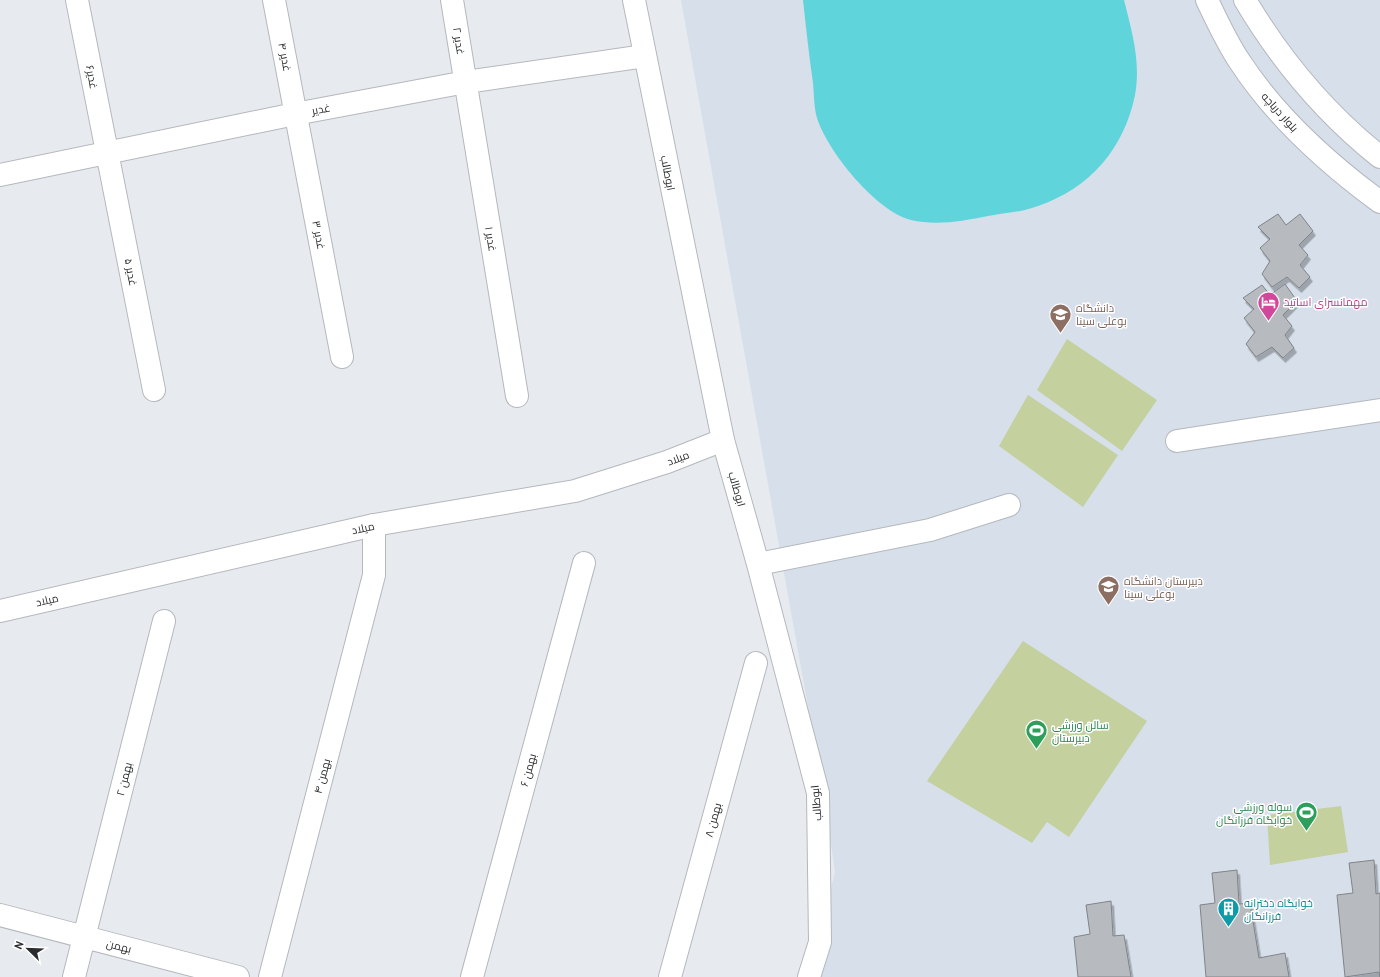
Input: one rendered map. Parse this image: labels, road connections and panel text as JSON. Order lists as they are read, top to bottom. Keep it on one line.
{"streets":{"street":["غدیر ۲","غدیر ۴","غدیر۶","غدیر","بلوار دریاچه","ابوطالب","غدیر ۳","غدیر ۱","غدیر ۵","میلاد","بهمن ۶","بهمن ۴","بهمن ۲","بهمن ۸","بهمن"]},"crossings":[["غدیر ۲","غدیر"],["غدیر ۲","غدیر ۱"],["غدیر ۴","غدیر"],["غدیر ۴","غدیر ۳"],["غدیر۶","غدیر"],["غدیر۶","غدیر ۵"],["غدیر","ابوطالب"],["غدیر","غدیر ۳"],["غدیر","غدیر ۱"],["غدیر","غدیر ۵"],["ابوطالب","میلاد"],["میلاد","بهمن ۴"],["بهمن ۲","بهمن"]],"places":{"hotel":["مهمانسرای اساتید"],"school or university":["دانشگاه بوعلی سینا","دبیرستان دانشگاه بوعلی سینا"],"sports":["سالن ورزشی دبیرستان","سوله ورزشی خوابگاه فرزانگان"],"building":["خوابگاه دخترانه فرزانگان"]},"north":"top left"}
